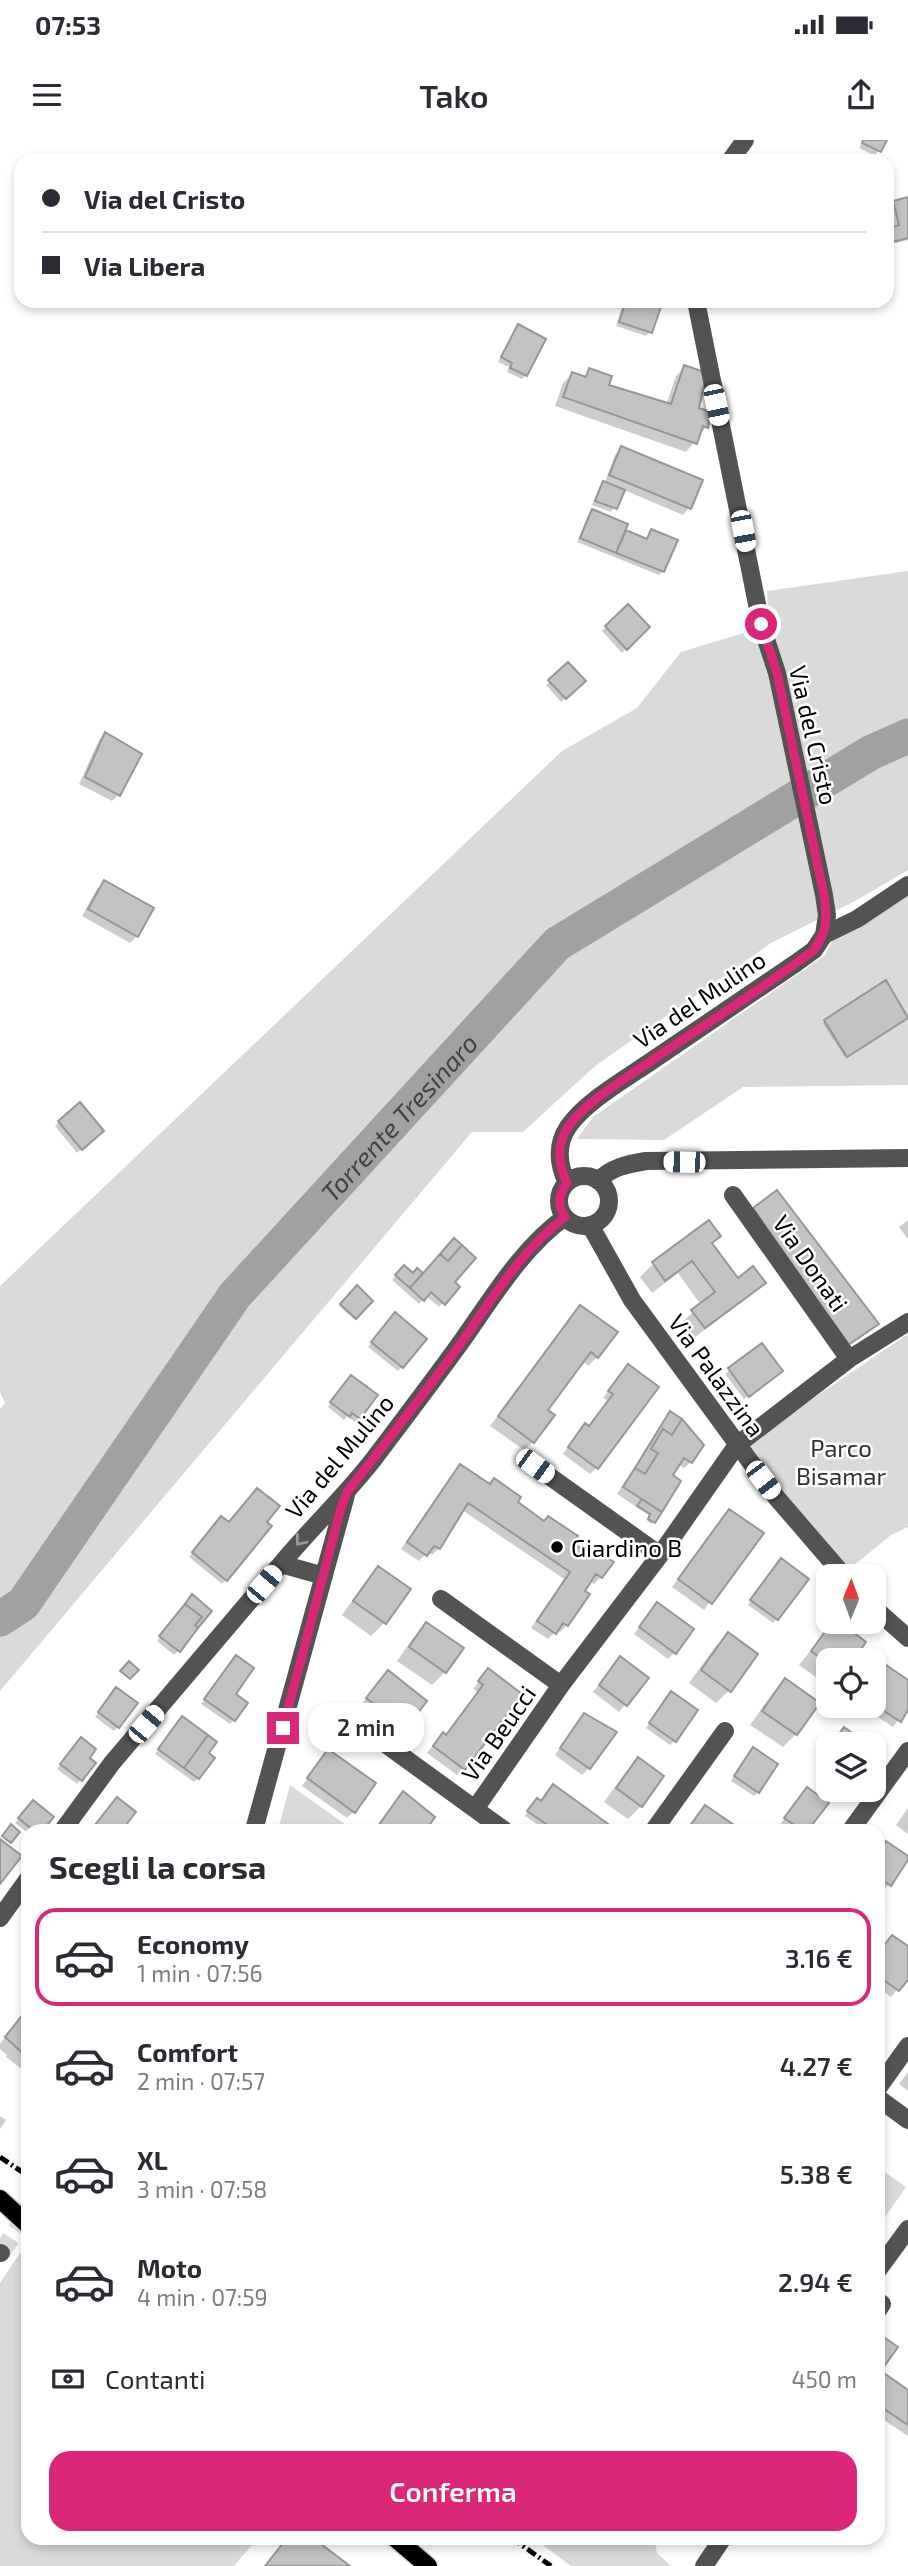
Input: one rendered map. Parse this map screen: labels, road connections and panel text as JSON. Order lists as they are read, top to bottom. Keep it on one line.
{"streets":{"street":["Via del Cristo","Via del Mulino","Via Donati","Via Palazzina","Via Beucci"]},"crossings":[["Via del Cristo","Via del Mulino"],["Via del Mulino","Via Palazzina"],["Via Donati","Via Beucci"],["Via Palazzina","Via Beucci"]],"water":["Torrente Tresinaro"],"parks":["Parco Bisamar"],"places":["Giardino B"],"north":"top","page":{"status":"07:53","header":"Tako","banner":["Via del Cristo","Via Libera"],"bubble":"2 min","heading":"Scegli la corsa","list":[{"name":"Economy","note":"1 min · 07:56","value":"3.16 €"},{"name":"Comfort","note":"2 min · 07:57","value":"4.27 €"},{"name":"XL","note":"3 min · 07:58","value":"5.38 €"},{"name":"Moto","note":"4 min · 07:59","value":"2.94 €"}],"pay":["Contanti","450 m"],"buttons":"Conferma"}}
